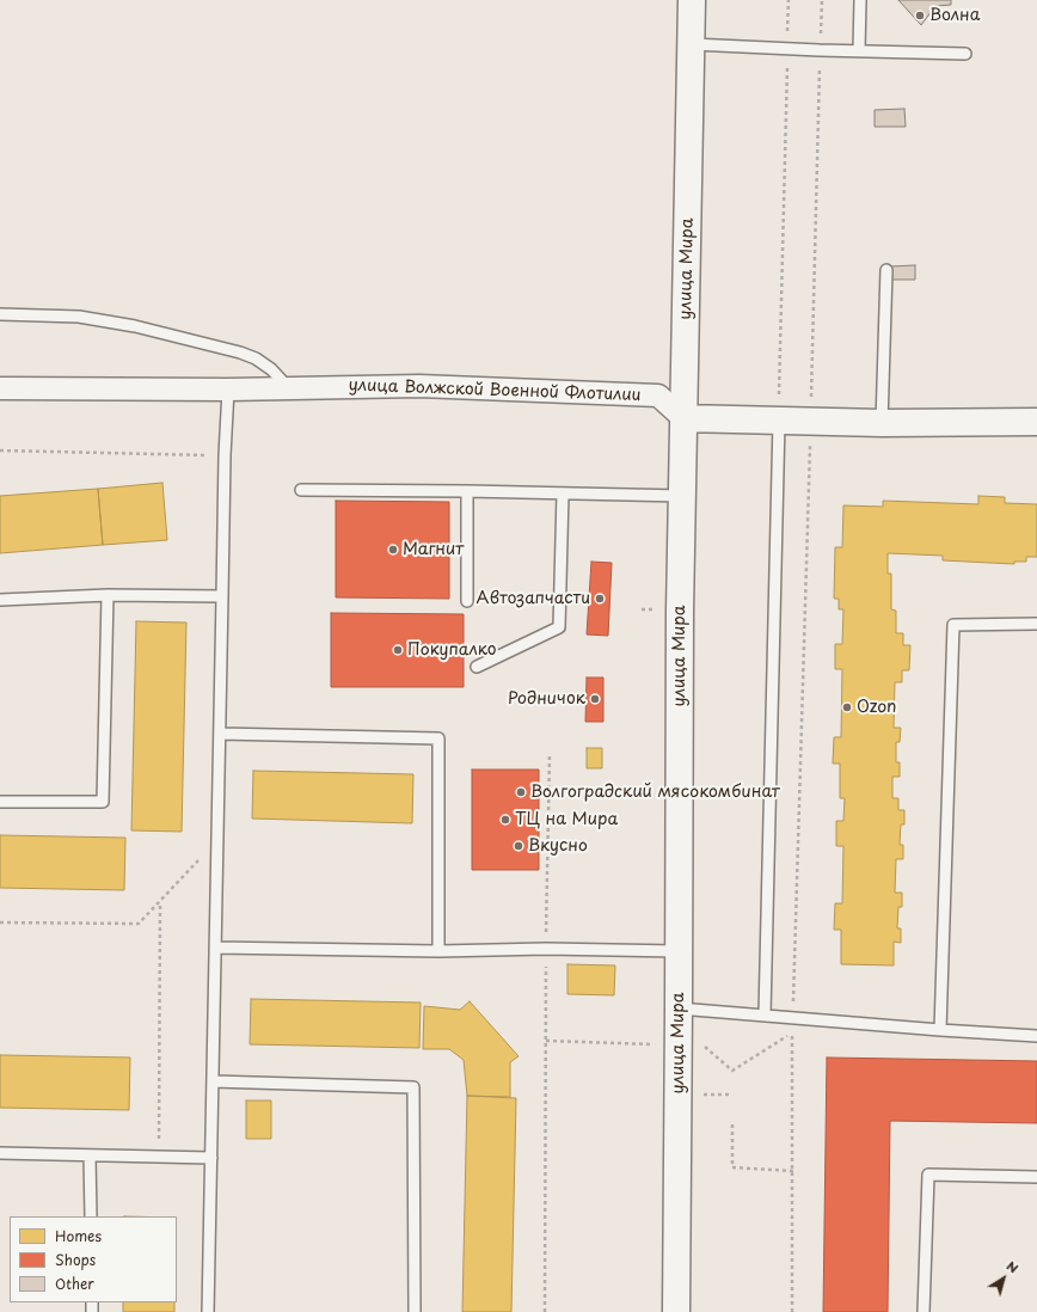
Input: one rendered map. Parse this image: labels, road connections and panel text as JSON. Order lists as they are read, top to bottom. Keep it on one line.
{"streets":{"street":["улица Мира","улица Волжской Военной Флотилии"]},"crossings":[["улица Мира","улица Волжской Военной Флотилии"]],"places":["Волна","Магнит","Автозапчасти","Покупалко","Родничок","Ozon","Волгоградский мясокомбинат","ТЦ на Мира","Вкусно"],"legend":["Homes","Shops","Other"],"north":"top right"}
